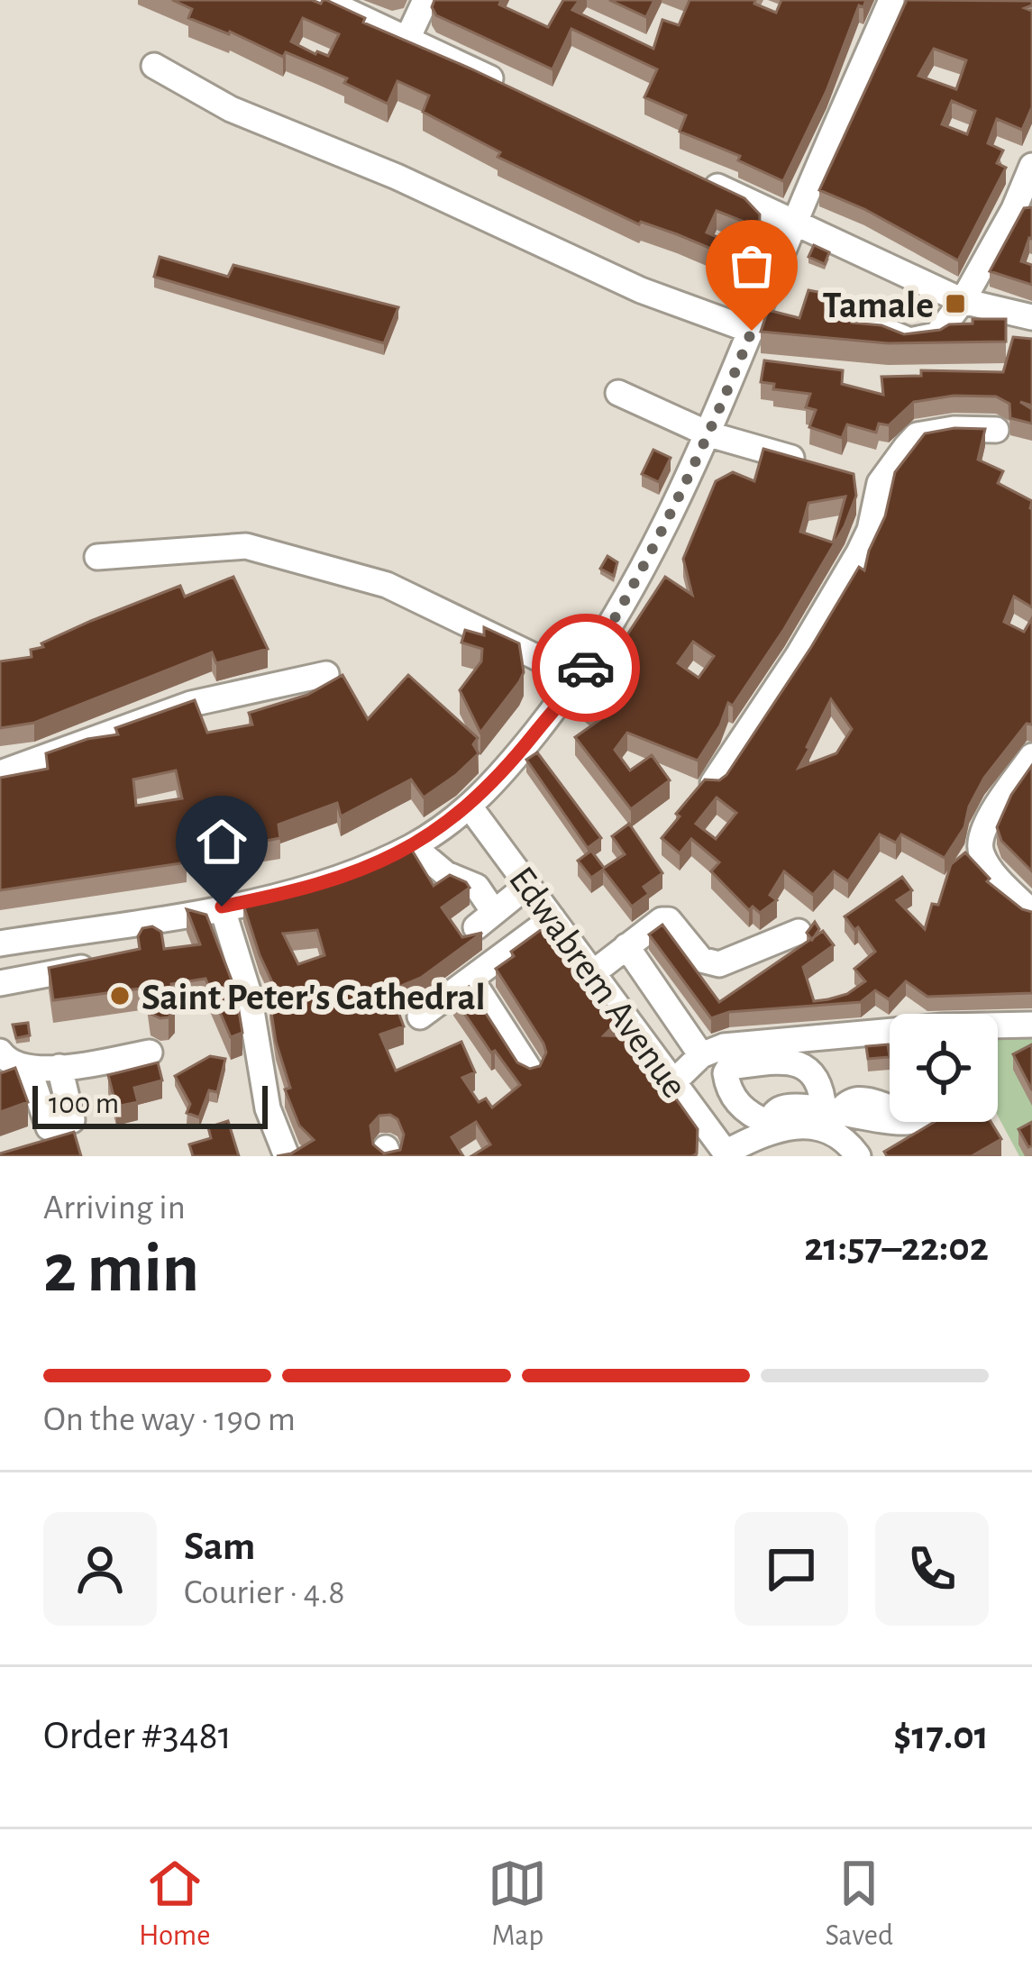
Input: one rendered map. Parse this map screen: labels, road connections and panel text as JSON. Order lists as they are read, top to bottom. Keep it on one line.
{"streets":{"street":["Edwabrem Avenue"]},"places":{"transit":["Tamale"],"other":["Saint Peter's Cathedral"]},"scale_bar":"100 m","page":{"scale":"100 m","heading":["2 min","Arriving in","21:57–22:02"],"panel":["Sam","Courier · 4.8","Order #3481","$17.01"],"bar":"On the way · 190 m","tabs":["Home","Map","Saved"]}}
